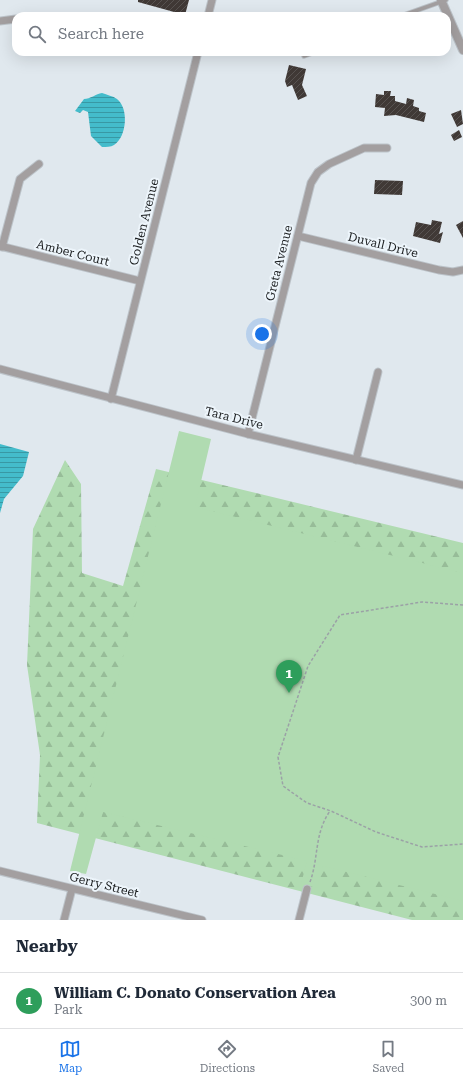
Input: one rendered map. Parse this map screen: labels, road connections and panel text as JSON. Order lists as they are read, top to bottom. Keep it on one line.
{"streets":{"street":["Golden Avenue","Duvall Drive","Amber Court","Greta Avenue","Tara Drive","Gerry Street"]},"crossings":[["Golden Avenue","Amber Court"],["Golden Avenue","Tara Drive"],["Duvall Drive","Greta Avenue"],["Greta Avenue","Tara Drive"]],"page":{"search":"Search here","pins":"1","heading":"Nearby","list":[{"mark":"1","name":"William C. Donato Conservation Area","note":"Park","value":"300 m"}],"nav":["Map","Directions","Saved"]}}
